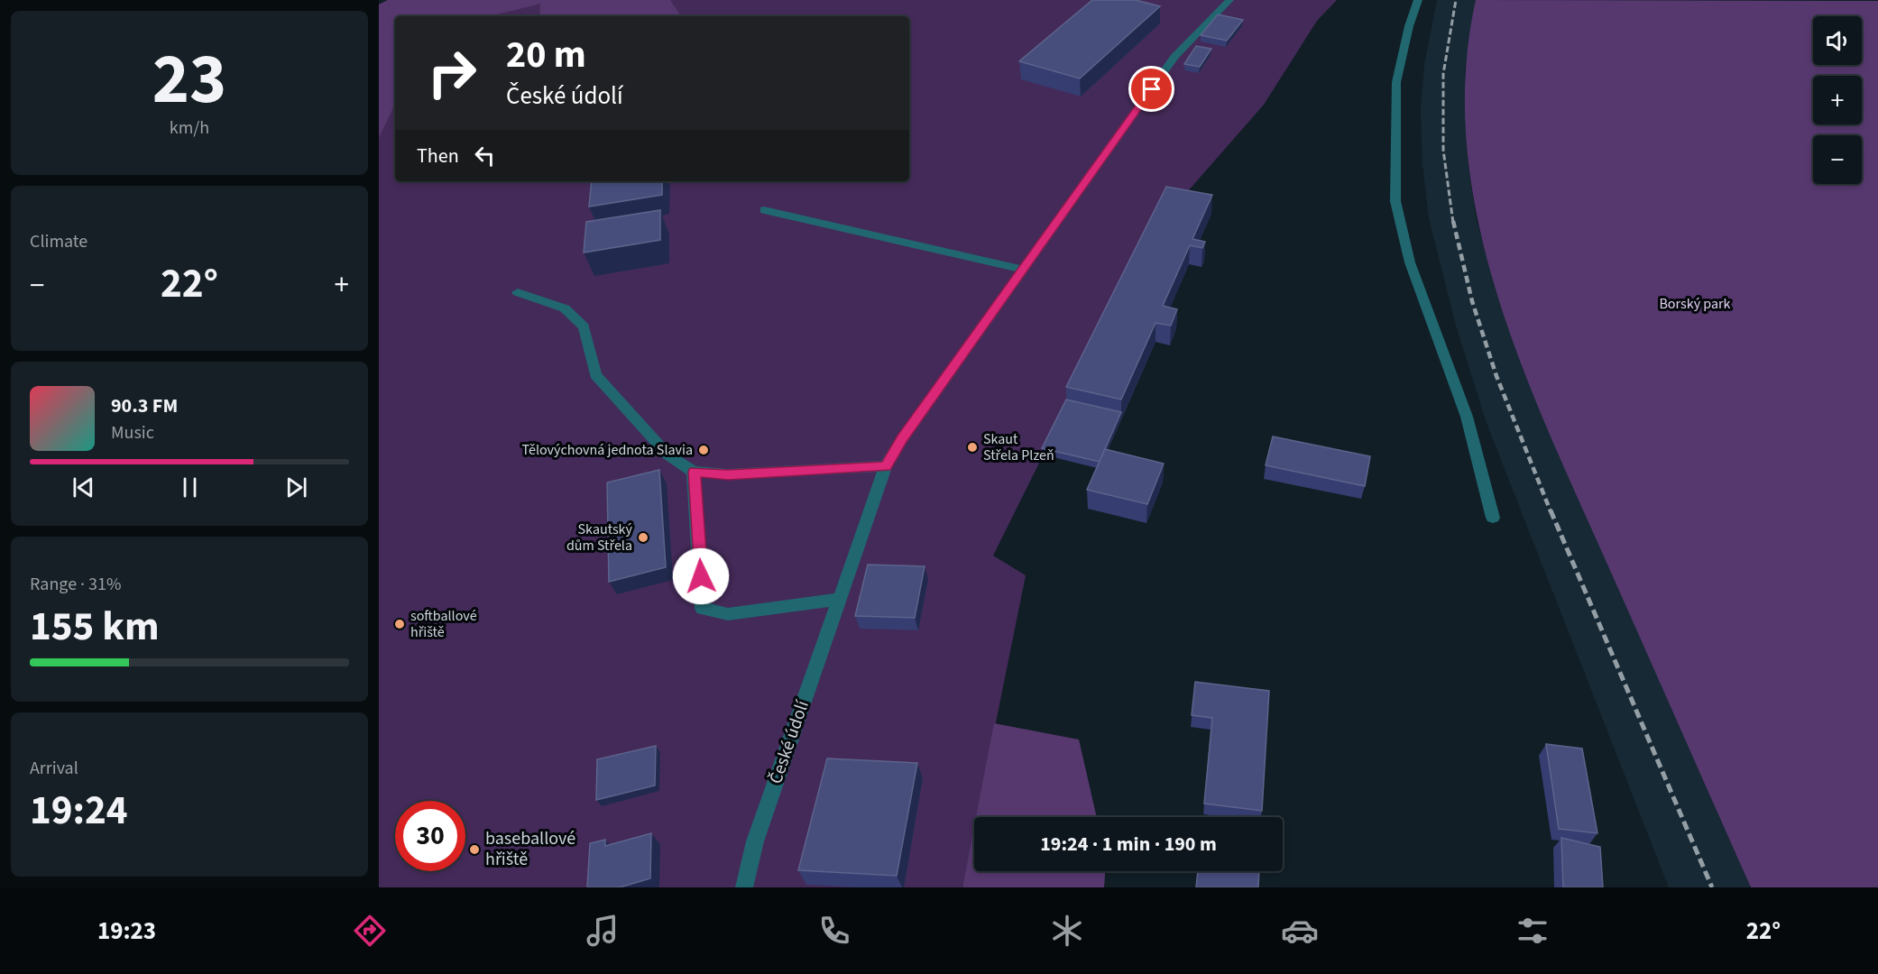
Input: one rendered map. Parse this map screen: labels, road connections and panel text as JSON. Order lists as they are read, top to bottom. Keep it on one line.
{"streets":{"street":["České údolí"]},"parks":["Borský park"],"places":["Skaut Střela Plzeň","Tělovýchovná jednota Slavia","Skautský dům Střela","softballové hřiště","baseballové hřiště"],"page":{"tile":[["23","km/h"],"Climate",["Range · 31%","155 km"],["Arrival","19:24"]],"map_buttons":["+","−"],"turn":["20 m","České údolí"],"then":"Then","heat":["−","22°","+"],"song":["90.3 FM","Music"],"limit":"30","trip":"19:24 · 1 min · 190 m","tabs":["19:23","22°"]}}
